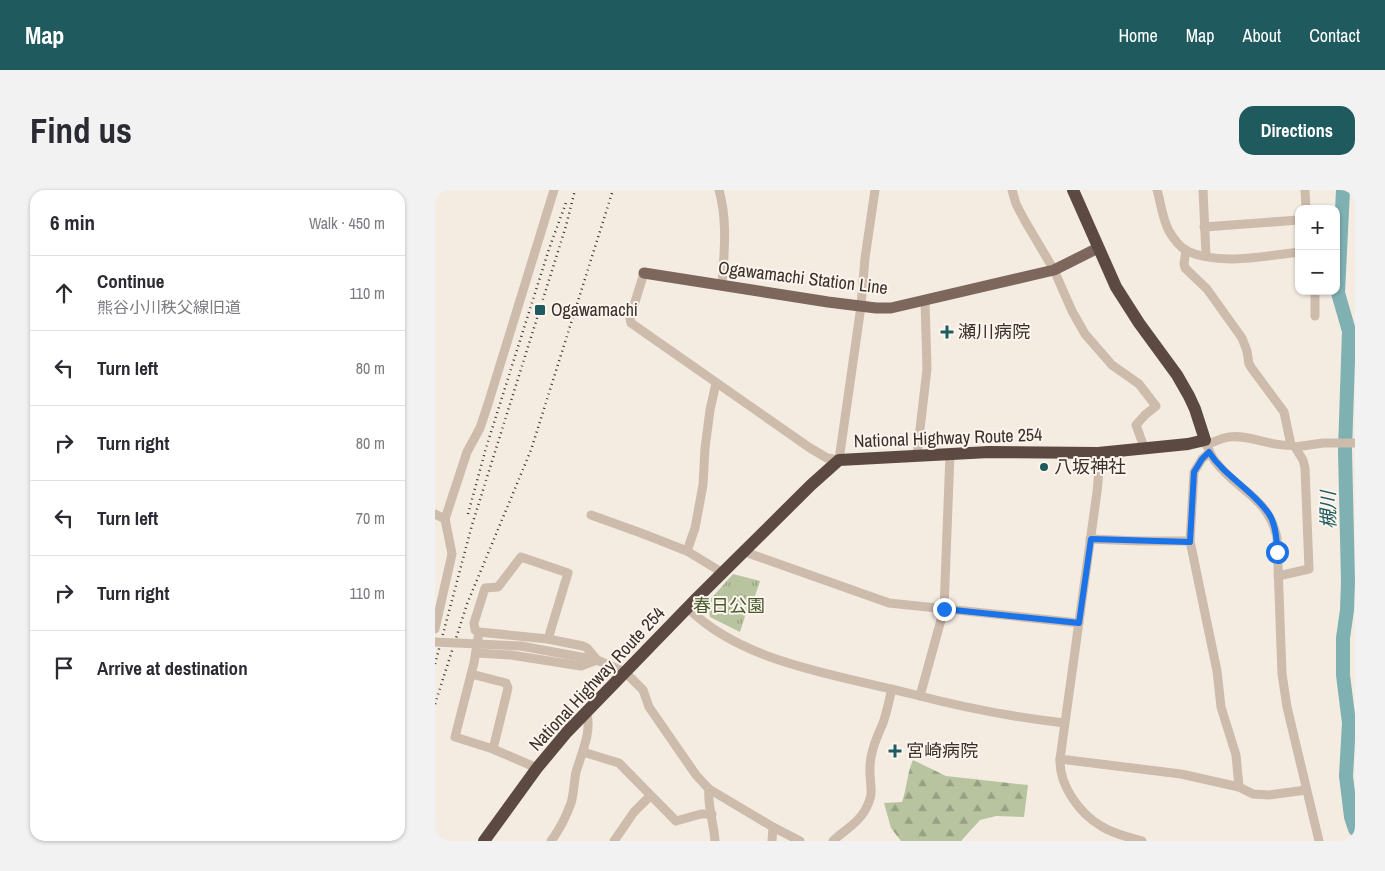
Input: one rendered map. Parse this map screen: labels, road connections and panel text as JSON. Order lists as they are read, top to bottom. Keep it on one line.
{"streets":{"highway":["National Highway Route 254"],"main road":["Ogawamachi Station Line"]},"water":["槻川"],"parks":["春日公園"],"places":{"transit":["Ogawamachi"],"health":["瀬川病院","宮崎病院"],"other":["八坂神社"]},"page":{"header":"Map","nav":["Home","Map","About","Contact"],"buttons":"Directions","title":"Find us","heading":["6 min","Walk · 450 m"],"map_buttons":["+","−"],"list":[["Continue","熊谷小川秩父線旧道","110 m"],["Turn left","80 m"],["Turn right","80 m"],["Turn left","70 m"],["Turn right","110 m"],"Arrive at destination"]}}
